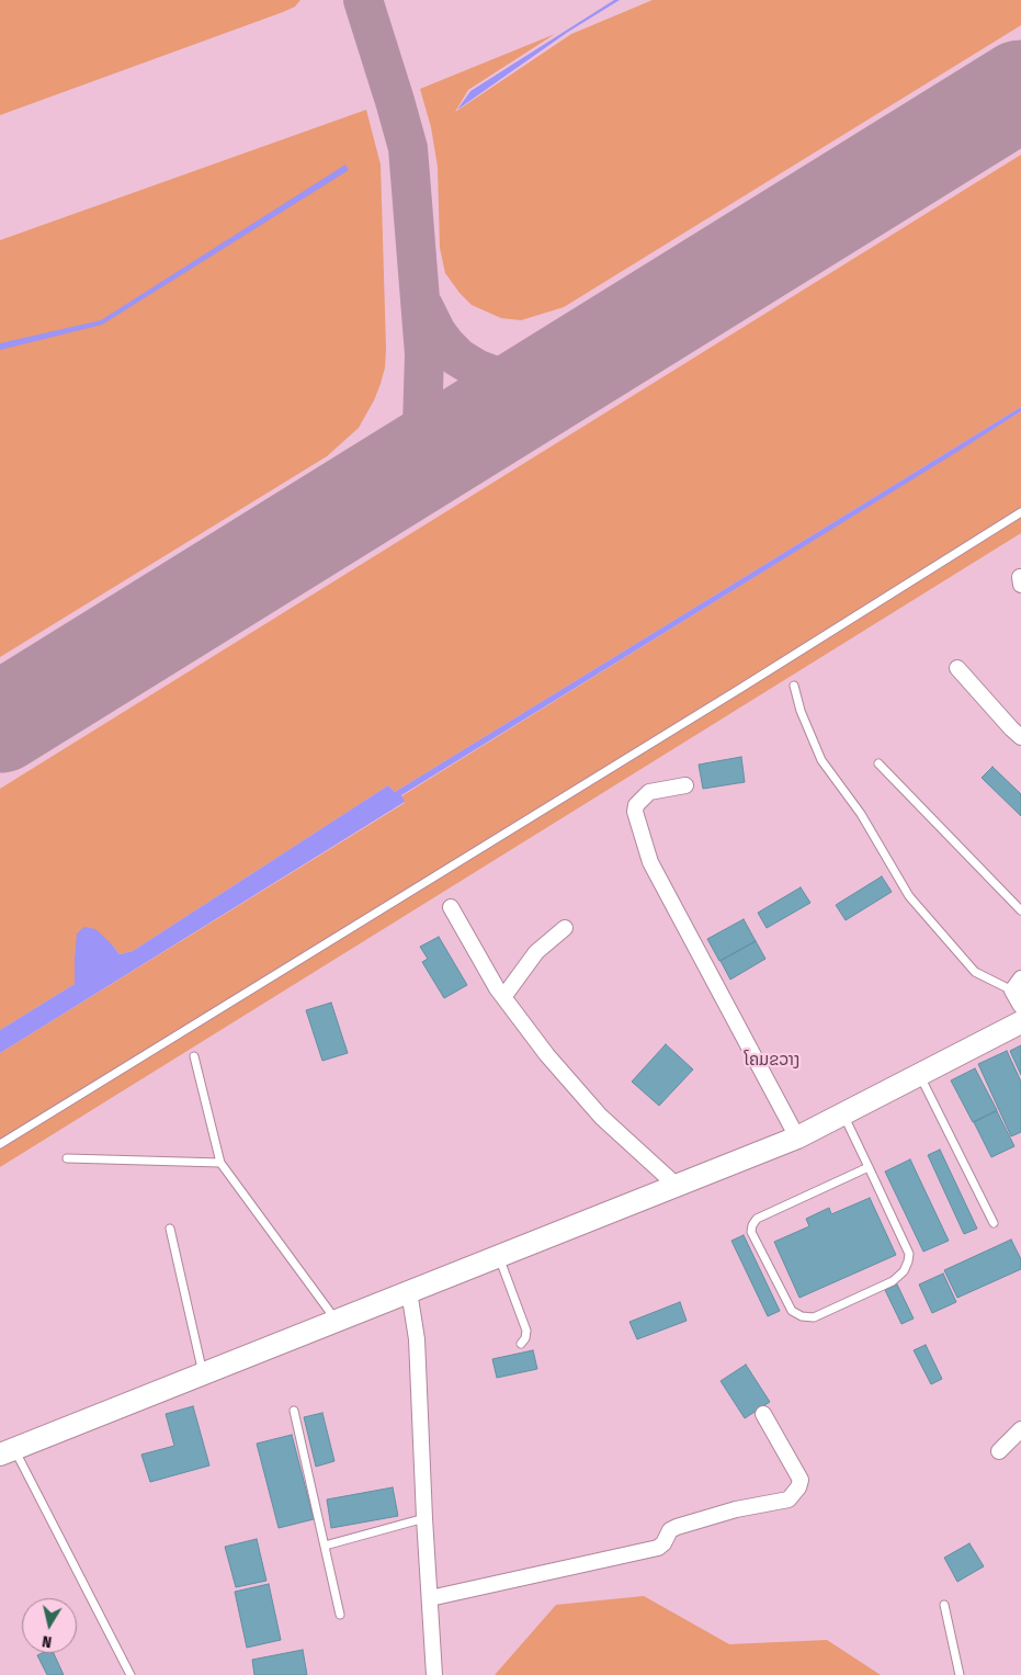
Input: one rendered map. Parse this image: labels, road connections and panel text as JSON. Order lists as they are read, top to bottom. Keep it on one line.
{"districts":["ໂຄມຂວາງ"],"north":"bottom"}
